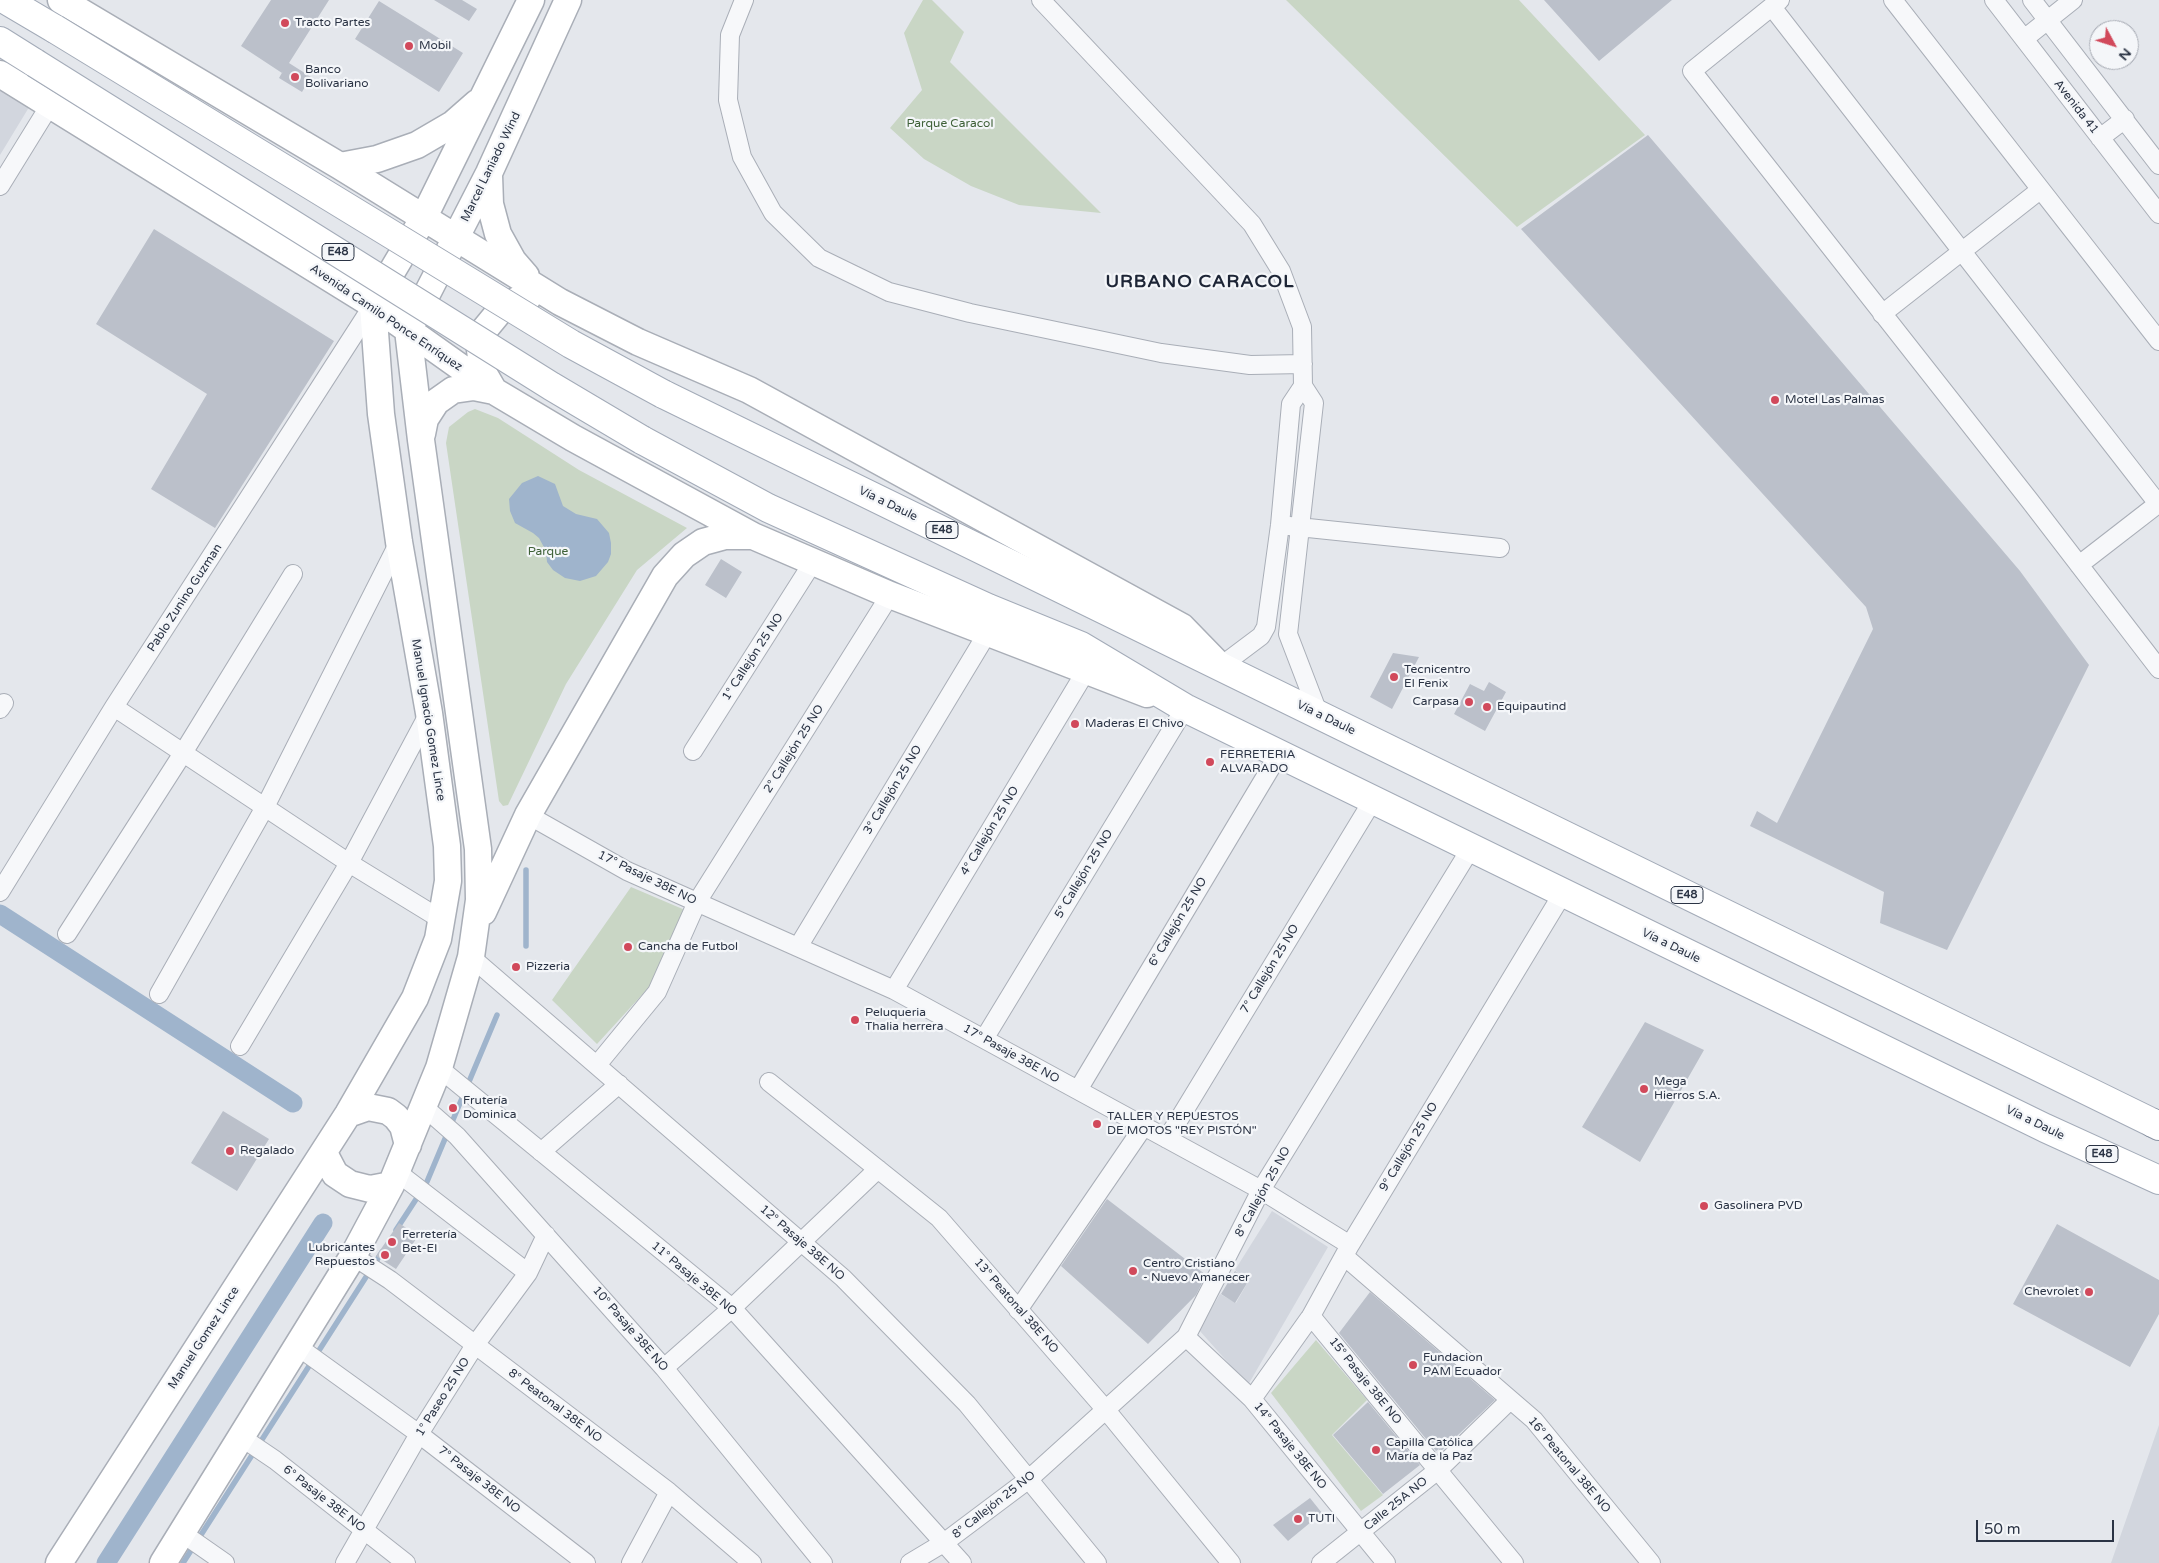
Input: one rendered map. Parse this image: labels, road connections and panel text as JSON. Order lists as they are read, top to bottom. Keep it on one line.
{"streets":{"main road":["Marcel Laniado Wind","E48","Avenida Camilo Ponce Enríquez","Vía a Daule","Manuel Ignacio Gomez Lince","Manuel Gomez Lince"],"street":["Avenida 41","Pablo Zunino Guzman","1° Callejón 25 NO","2° Callejón 25 NO","3° Callejón 25 NO","4° Callejón 25 NO","5° Callejón 25 NO","17° Pasaje 38E NO","6° Callejón 25 NO","7° Callejón 25 NO","9° Callejón 25 NO","8° Callejón 25 NO","12° Pasaje 38E NO","11° Pasaje 38E NO","13° Peatonal 38E NO","10° Pasaje 38E NO","15° Pasaje 38E NO","1° Paseo 25 NO","8° Peatonal 38E NO","14° Pasaje 38E NO","16° Peatonal 38E NO","7° Pasaje 38E NO","6° Pasaje 38E NO","Calle 25A NO"]},"crossings":[["Marcel Laniado Wind","E48"],["Marcel Laniado Wind","Avenida Camilo Ponce Enríquez"],["E48","Vía a Daule"],["Avenida Camilo Ponce Enríquez","Vía a Daule"],["Avenida Camilo Ponce Enríquez","Pablo Zunino Guzman"],["Avenida Camilo Ponce Enríquez","Manuel Ignacio Gomez Lince"],["Vía a Daule","1° Callejón 25 NO"],["Vía a Daule","2° Callejón 25 NO"],["Vía a Daule","3° Callejón 25 NO"],["Vía a Daule","4° Callejón 25 NO"],["Vía a Daule","5° Callejón 25 NO"],["Vía a Daule","6° Callejón 25 NO"],["Vía a Daule","7° Callejón 25 NO"],["Vía a Daule","9° Callejón 25 NO"],["Vía a Daule","8° Callejón 25 NO"],["Pablo Zunino Guzman","Manuel Ignacio Gomez Lince"],["Manuel Ignacio Gomez Lince","Manuel Gomez Lince"],["2° Callejón 25 NO","17° Pasaje 38E NO"],["2° Callejón 25 NO","12° Pasaje 38E NO"],["3° Callejón 25 NO","17° Pasaje 38E NO"],["4° Callejón 25 NO","17° Pasaje 38E NO"],["5° Callejón 25 NO","17° Pasaje 38E NO"],["17° Pasaje 38E NO","6° Callejón 25 NO"],["17° Pasaje 38E NO","7° Callejón 25 NO"],["17° Pasaje 38E NO","9° Callejón 25 NO"],["17° Pasaje 38E NO","8° Callejón 25 NO"],["17° Pasaje 38E NO","16° Peatonal 38E NO"],["9° Callejón 25 NO","15° Pasaje 38E NO"],["9° Callejón 25 NO","14° Pasaje 38E NO"],["9° Callejón 25 NO","16° Peatonal 38E NO"],["8° Callejón 25 NO","12° Pasaje 38E NO"],["8° Callejón 25 NO","11° Pasaje 38E NO"],["8° Callejón 25 NO","13° Peatonal 38E NO"],["8° Callejón 25 NO","14° Pasaje 38E NO"],["10° Pasaje 38E NO","1° Paseo 25 NO"],["15° Pasaje 38E NO","Calle 25A NO"],["1° Paseo 25 NO","8° Peatonal 38E NO"],["1° Paseo 25 NO","7° Pasaje 38E NO"],["1° Paseo 25 NO","6° Pasaje 38E NO"],["14° Pasaje 38E NO","Calle 25A NO"],["16° Peatonal 38E NO","Calle 25A NO"]],"districts":["URBANO CARACOL"],"parks":["Parque Caracol","Parque"],"places":["Tracto Partes","Mobil","Banco Bolivariano","Motel Las Palmas","Tecnicentro El Fenix","Carpasa","Equipautind","Maderas El Chivo","FERRETERIA ALVARADO","Cancha de Futbol","Pizzeria","Peluqueria Thalia herrera","Mega Hierros S.A.","Frutería Dominica","TALLER Y REPUESTOS DE MOTOS \"REY PISTÓN\"","Regalado","Gasolinera PVD","Ferretería Bet-El","Lubricantes Repuestos","Centro Cristiano - Nuevo Amanecer","Chevrolet","Fundacion PAM Ecuador","Capilla Católica María de la Paz","TUTI"],"scale_bar":"50 m","north":"bottom right"}
